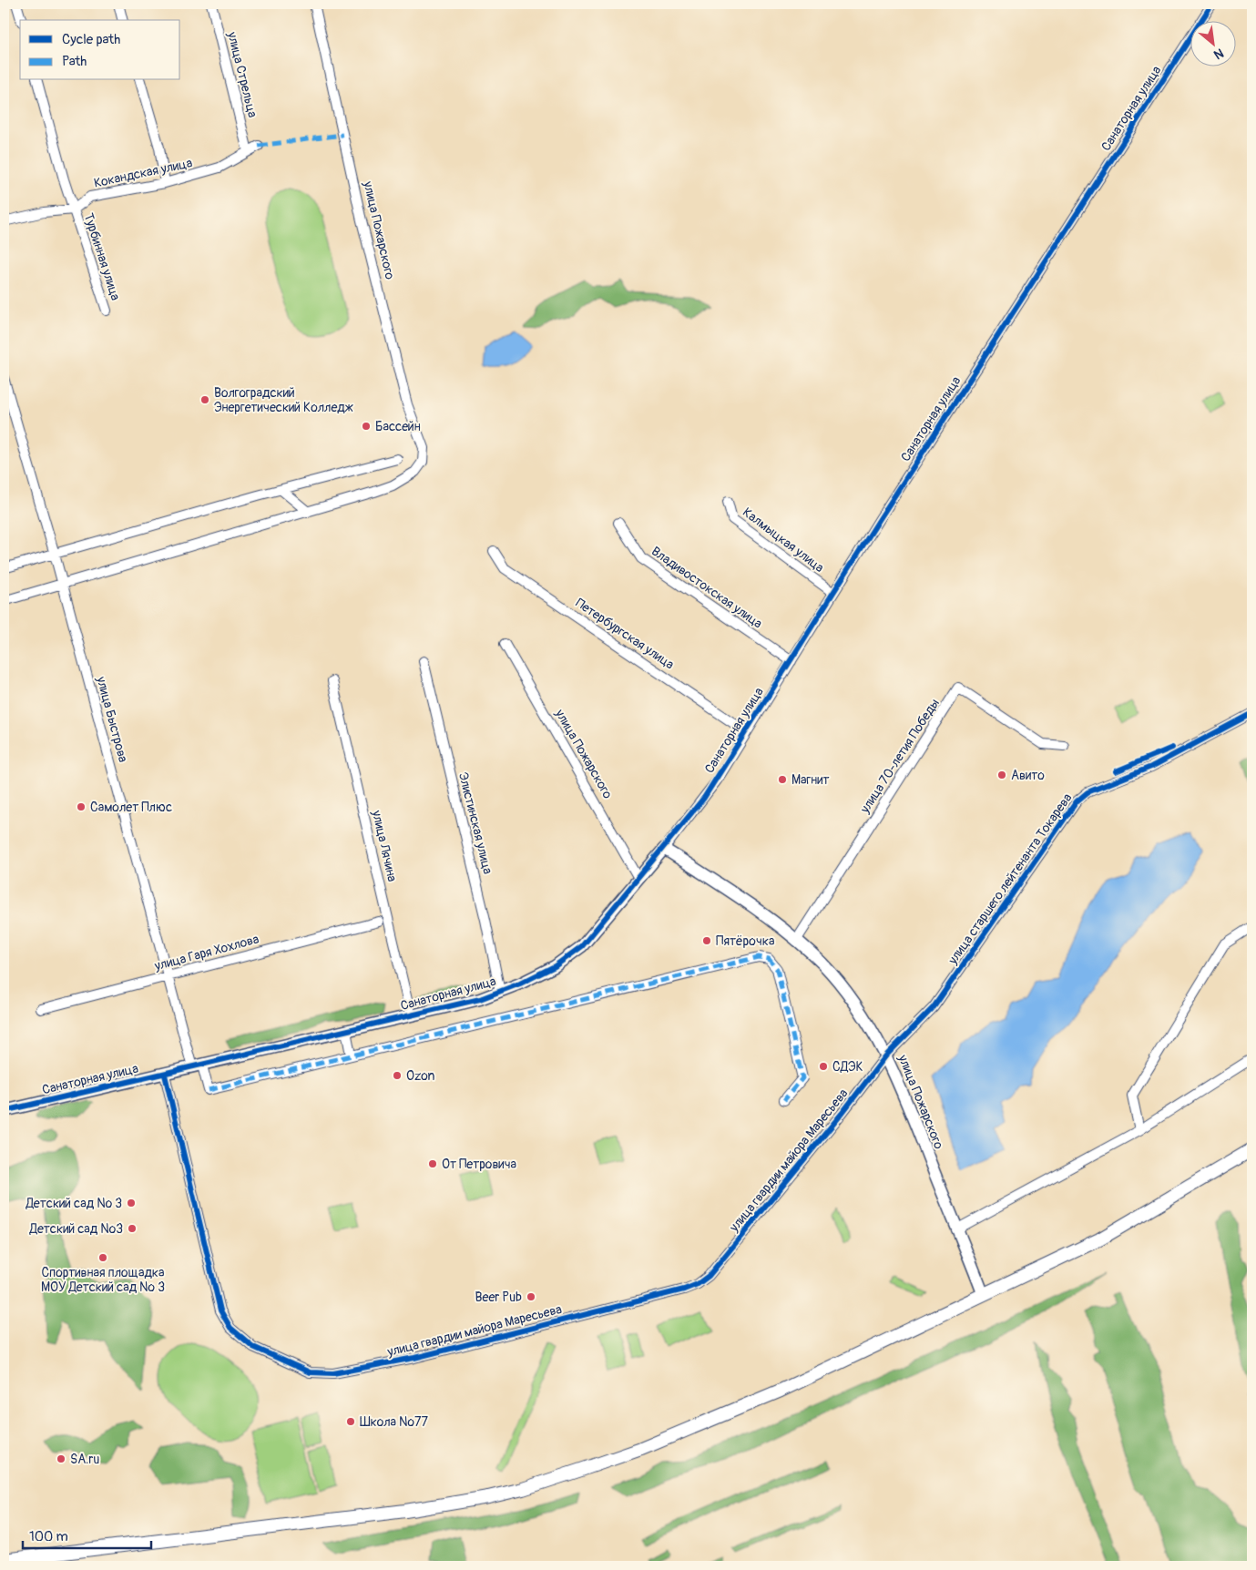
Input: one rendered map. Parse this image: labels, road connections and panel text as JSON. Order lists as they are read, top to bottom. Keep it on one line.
{"streets":{"street":["улица Стрельца","Санаторная улица","Кокандская улица","улица Пожарского","Турбинная улица","Калмыцкая улица","Владивостокская улица","Петербургская улица","улица Быстрова","улица 70-летия Победы","Элистинская улица","улица Лячина","улица старшего лейтенанта Токарева","улица Гаря Хохлова","улица гвардии майора Маресьева"]},"crossings":[["улица Стрельца","Кокандская улица"],["Санаторная улица","улица Пожарского"],["Санаторная улица","Калмыцкая улица"],["Санаторная улица","Владивостокская улица"],["Санаторная улица","Петербургская улица"],["Санаторная улица","улица Быстрова"],["Санаторная улица","Элистинская улица"],["Санаторная улица","улица Лячина"],["Санаторная улица","улица гвардии майора Маресьева"],["Кокандская улица","Турбинная улица"],["улица Пожарского","улица 70-летия Победы"],["улица Пожарского","улица старшего лейтенанта Токарева"],["улица Пожарского","улица гвардии майора Маресьева"],["улица Быстрова","улица Гаря Хохлова"],["улица старшего лейтенанта Токарева","улица гвардии майора Маресьева"]],"places":["Волгоградский Энергетический Колледж","Бассейн","Авито","Магнит","Самолет Плюс","Пятёрочка","СДЭК","Ozon","От Петровича","Детский сад № 3","Детский сад №3","Спортивная площадка МОУ Детский сад № 3","Beer Pub","Школа №77","SA.ru"],"legend":["Cycle path","Path"],"scale_bar":"100 m","north":"bottom right"}
